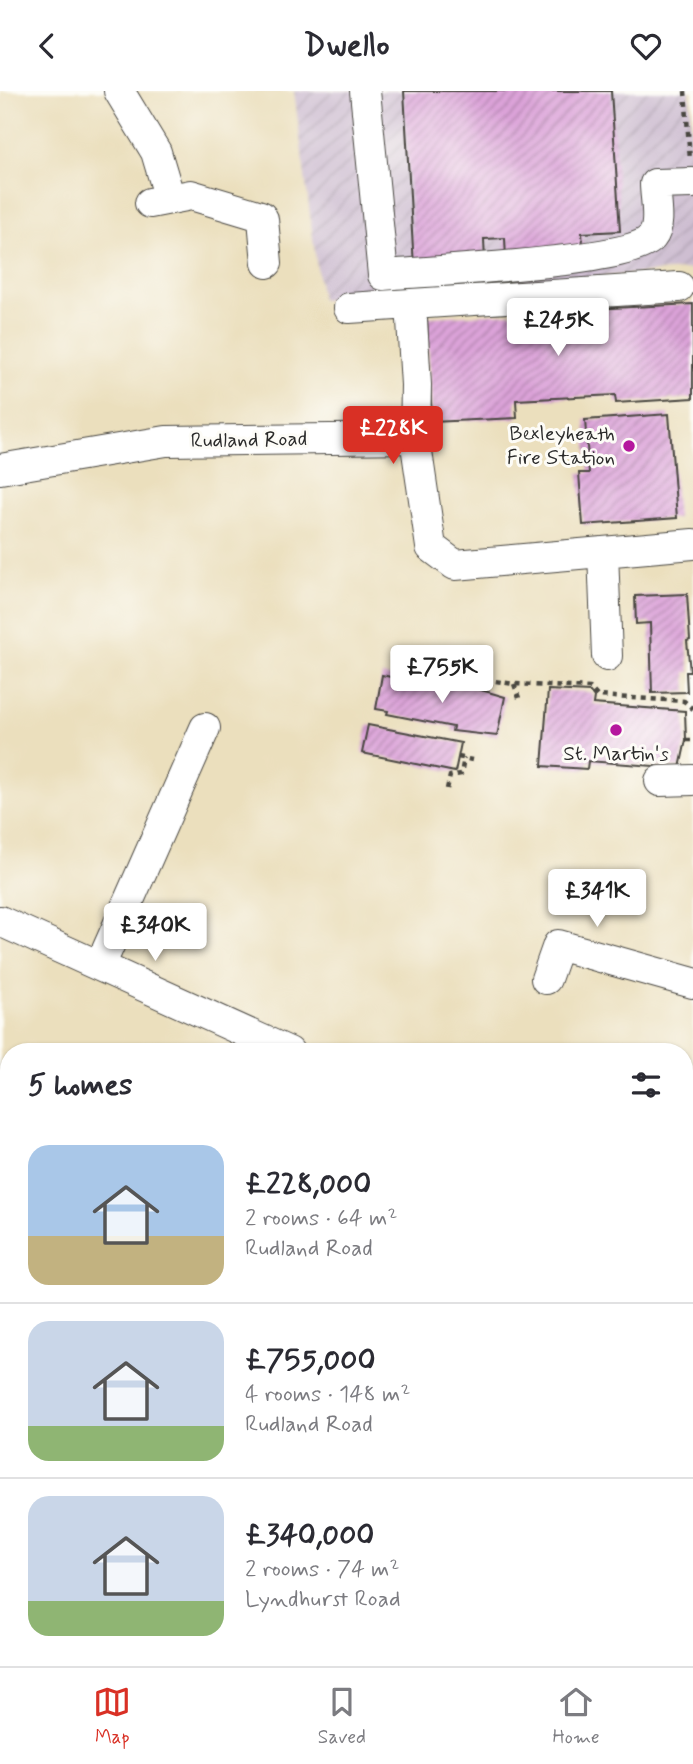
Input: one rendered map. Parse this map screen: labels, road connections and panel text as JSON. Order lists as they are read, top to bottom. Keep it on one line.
{"streets":{"street":["Rudland Road"]},"places":["Bexleyheath Fire Station","St. Martin's"],"page":{"header":"Dwello","price":["£245K","£228K","£755K","£341K","£340K"],"heading":"5 homes","list":[{"name":"£228,000","note":"2 rooms · 64 m² · Rudland Road"},{"name":"£755,000","note":"4 rooms · 148 m² · Rudland Road"},{"name":"£340,000","note":"2 rooms · 74 m² · Lyndhurst Road"}],"tabs":["Map","Saved","Home"]}}
